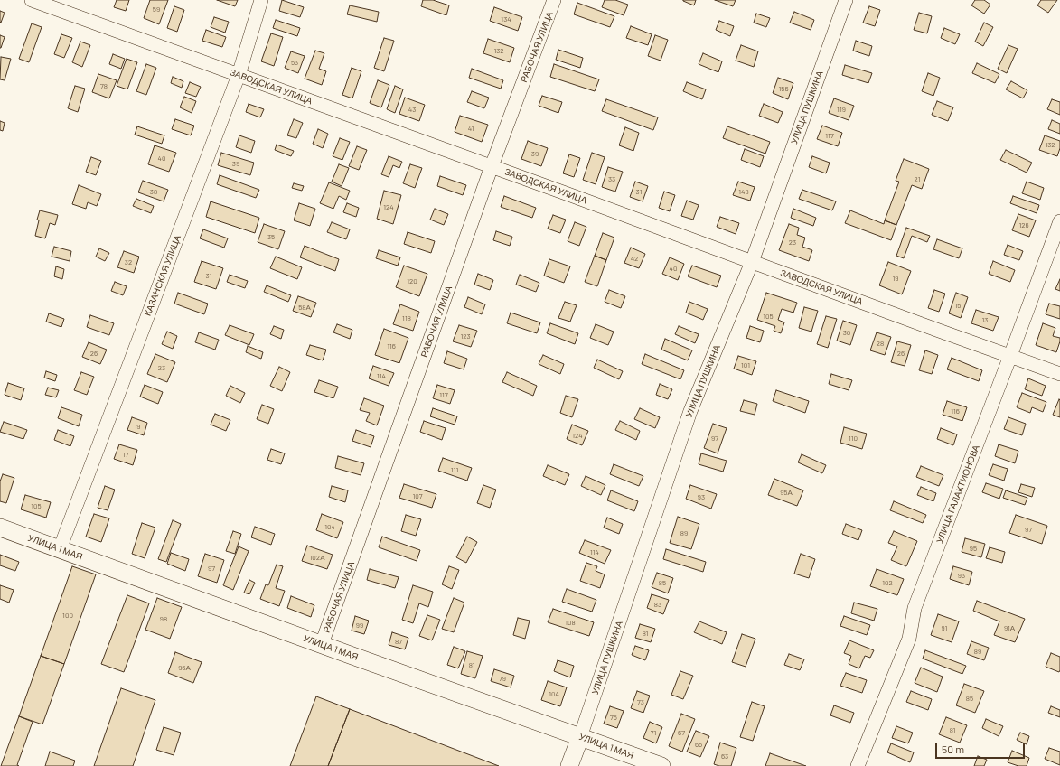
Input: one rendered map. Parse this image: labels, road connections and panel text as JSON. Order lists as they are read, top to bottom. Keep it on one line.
{"streets":{"main road":["УЛИЦА ПУШКИНА","УЛИЦА 1 МАЯ"],"street":["РАБОЧАЯ УЛИЦА","ЗАВОДСКАЯ УЛИЦА","КАЗАНСКАЯ УЛИЦА","УЛИЦА ГАЛАКТИОНОВА"]},"crossings":[["РАБОЧАЯ УЛИЦА","ЗАВОДСКАЯ УЛИЦА"],["РАБОЧАЯ УЛИЦА","УЛИЦА 1 МАЯ"],["ЗАВОДСКАЯ УЛИЦА","УЛИЦА ПУШКИНА"],["ЗАВОДСКАЯ УЛИЦА","КАЗАНСКАЯ УЛИЦА"],["ЗАВОДСКАЯ УЛИЦА","УЛИЦА ГАЛАКТИОНОВА"],["УЛИЦА ПУШКИНА","УЛИЦА 1 МАЯ"],["КАЗАНСКАЯ УЛИЦА","УЛИЦА 1 МАЯ"]],"house_numbers":["59","134","132","53","78","156","43","119","41","117","132","39","40","39","33","21","38","31","148","124","126","35","23","42","32","40","31","19","120","15","58А","105","118","13","30","123","28","116","26","26","101","23","114","117","116","19","124","97","110","17","111","95А","107","93","105","104","97","89","95","114","102А","97","93","85","102","83","100","98","108","99","91","91А","81","87","89","81","96А","79","104","85","73","75","81","71","67","65","63"],"scale_bar":"50 m"}
